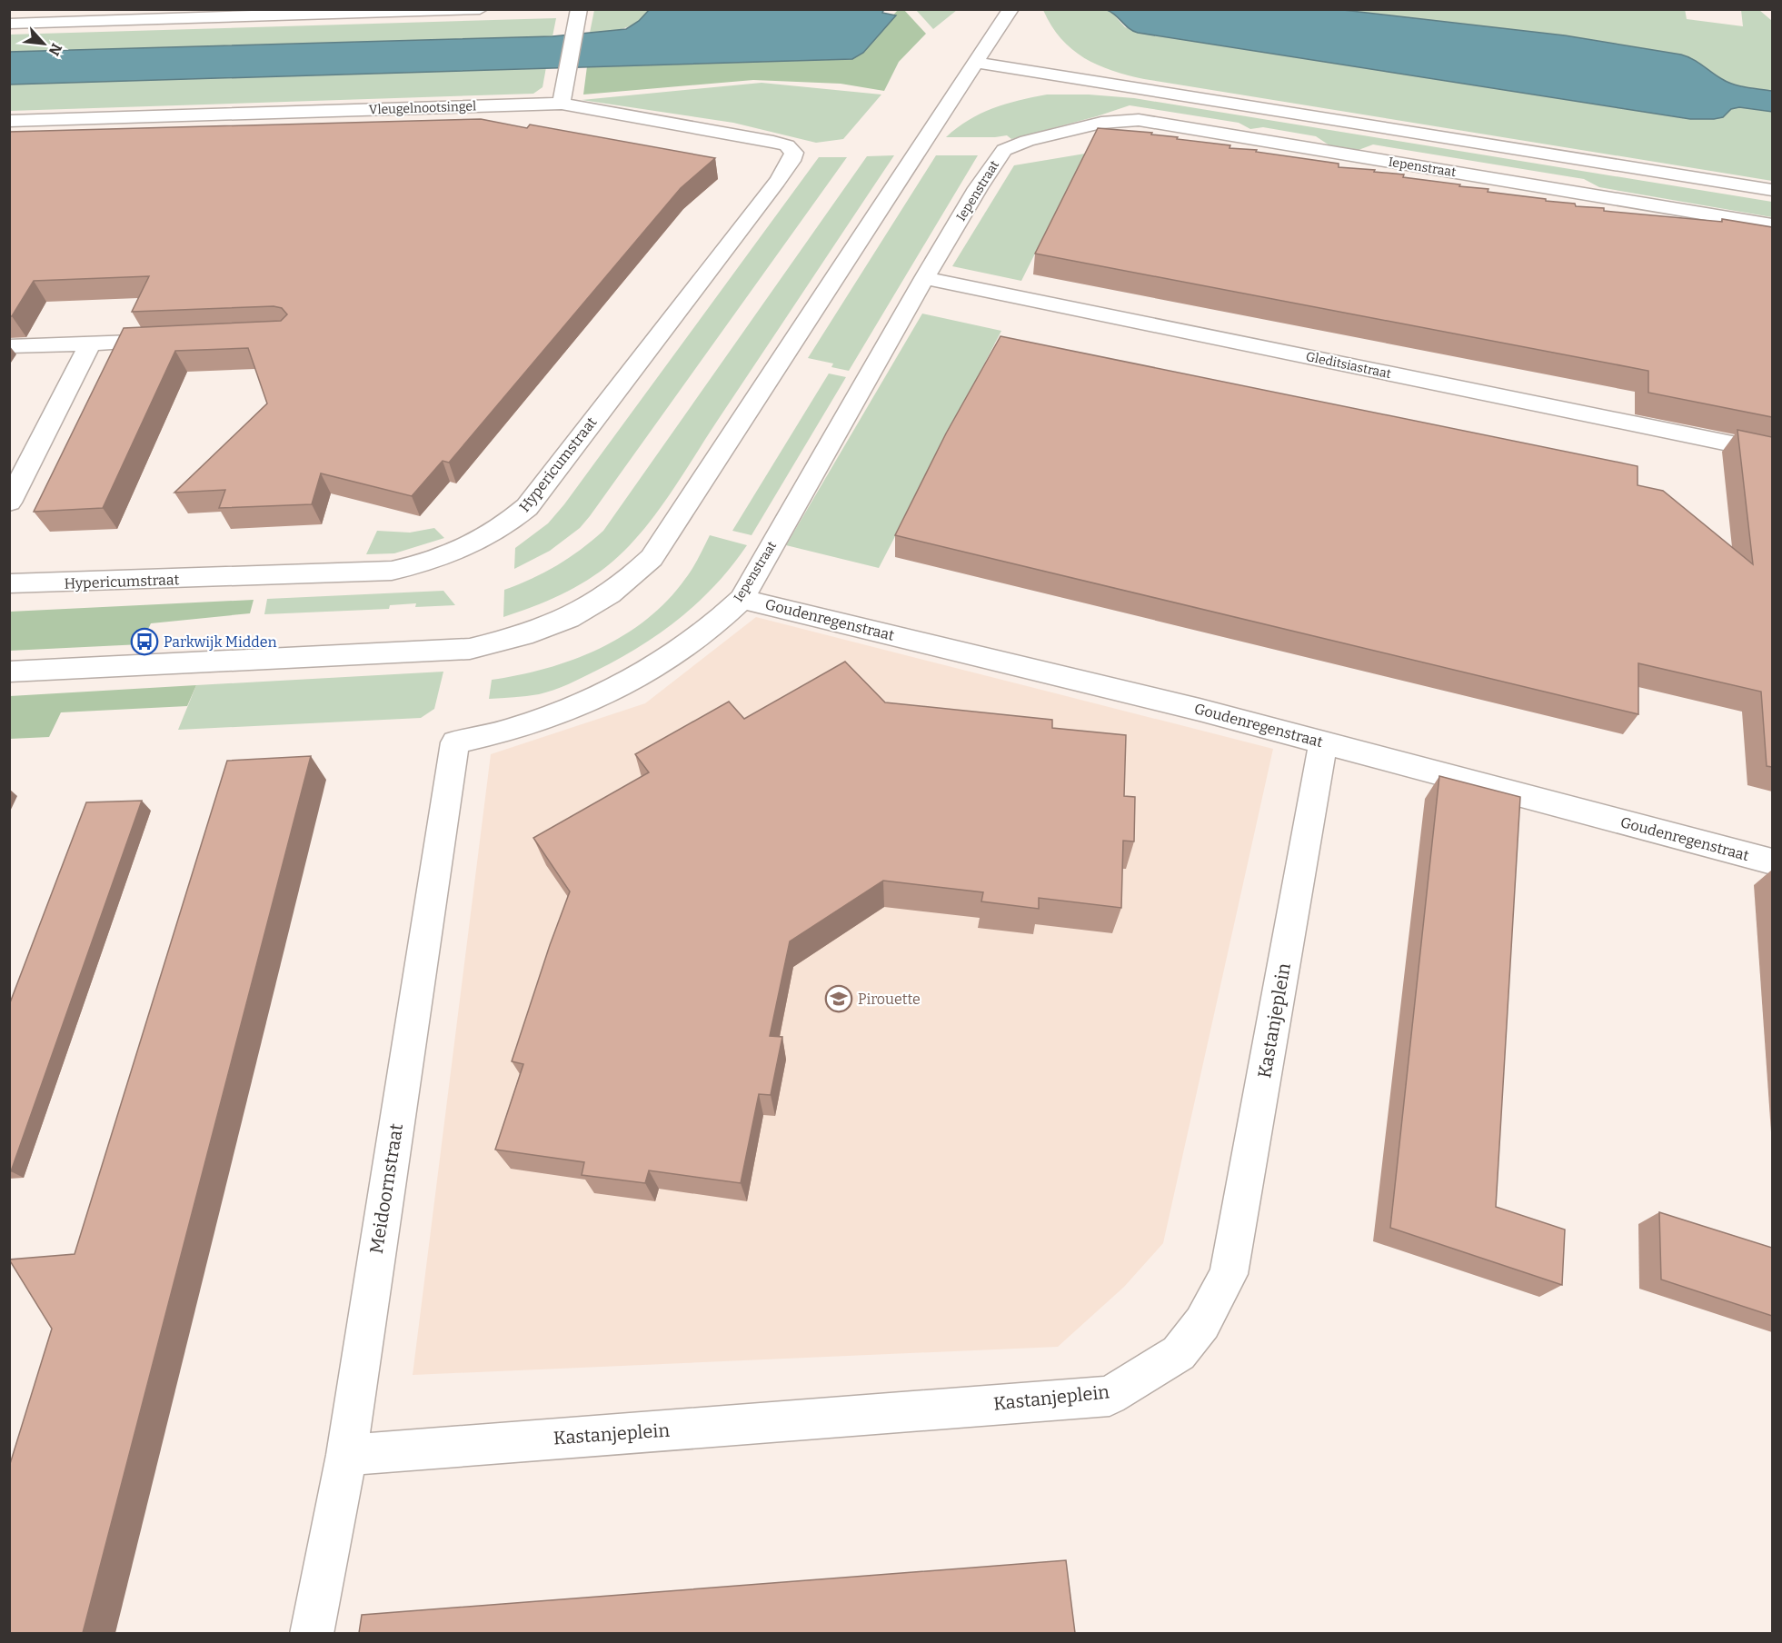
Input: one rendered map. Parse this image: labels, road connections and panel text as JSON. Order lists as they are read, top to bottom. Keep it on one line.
{"streets":{"street":["Vleugelnootsingel","Iepenstraat","Gleditsiastraat","Hypericumstraat","Goudenregenstraat","Kastanjeplein","Meidoornstraat"]},"crossings":[["Vleugelnootsingel","Hypericumstraat"],["Iepenstraat","Gleditsiastraat"],["Iepenstraat","Goudenregenstraat"],["Iepenstraat","Meidoornstraat"],["Goudenregenstraat","Kastanjeplein"],["Kastanjeplein","Meidoornstraat"]],"places":{"bus stop":["Parkwijk Midden"],"school or university":["Pirouette"]},"north":"bottom right"}
